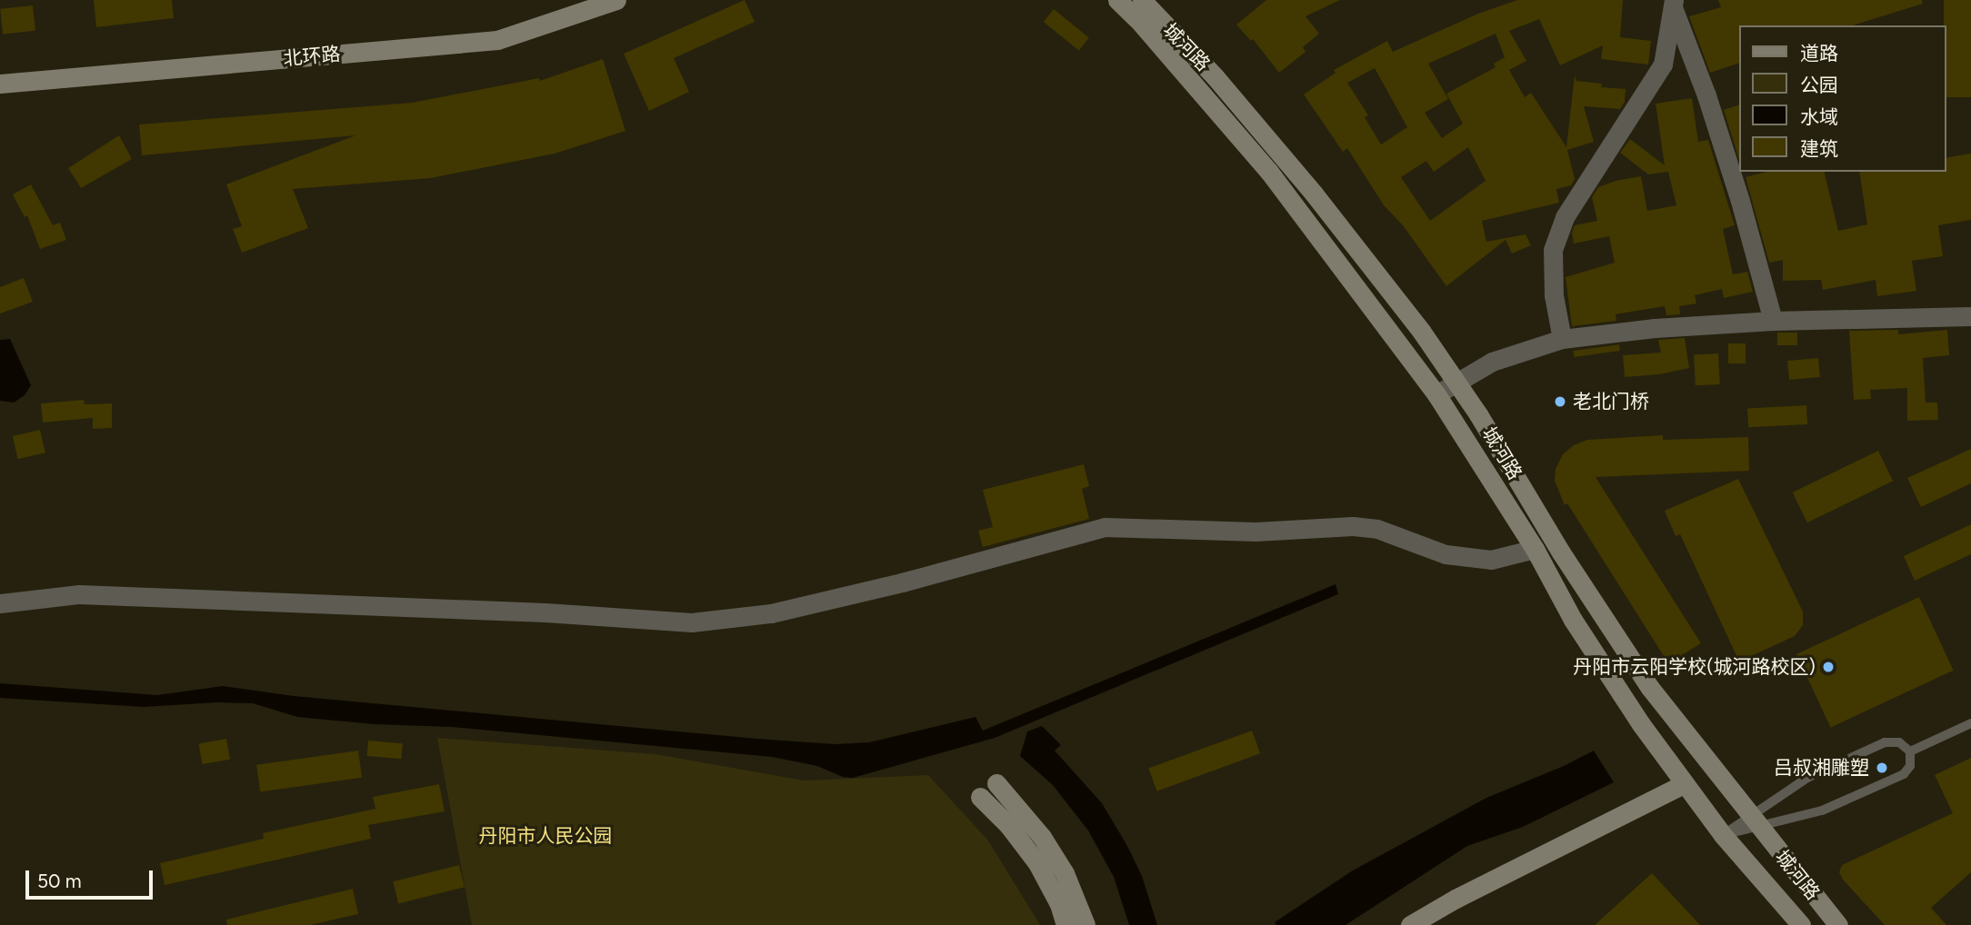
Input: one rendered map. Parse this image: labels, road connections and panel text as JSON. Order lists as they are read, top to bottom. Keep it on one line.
{"streets":{"main road":["城河路","北环路"]},"parks":["丹阳市人民公园"],"places":["老北门桥","丹阳市云阳学校(城河路校区)","吕叔湘雕塑"],"legend":["道路","公园","水域","建筑"],"scale_bar":"50 m"}
